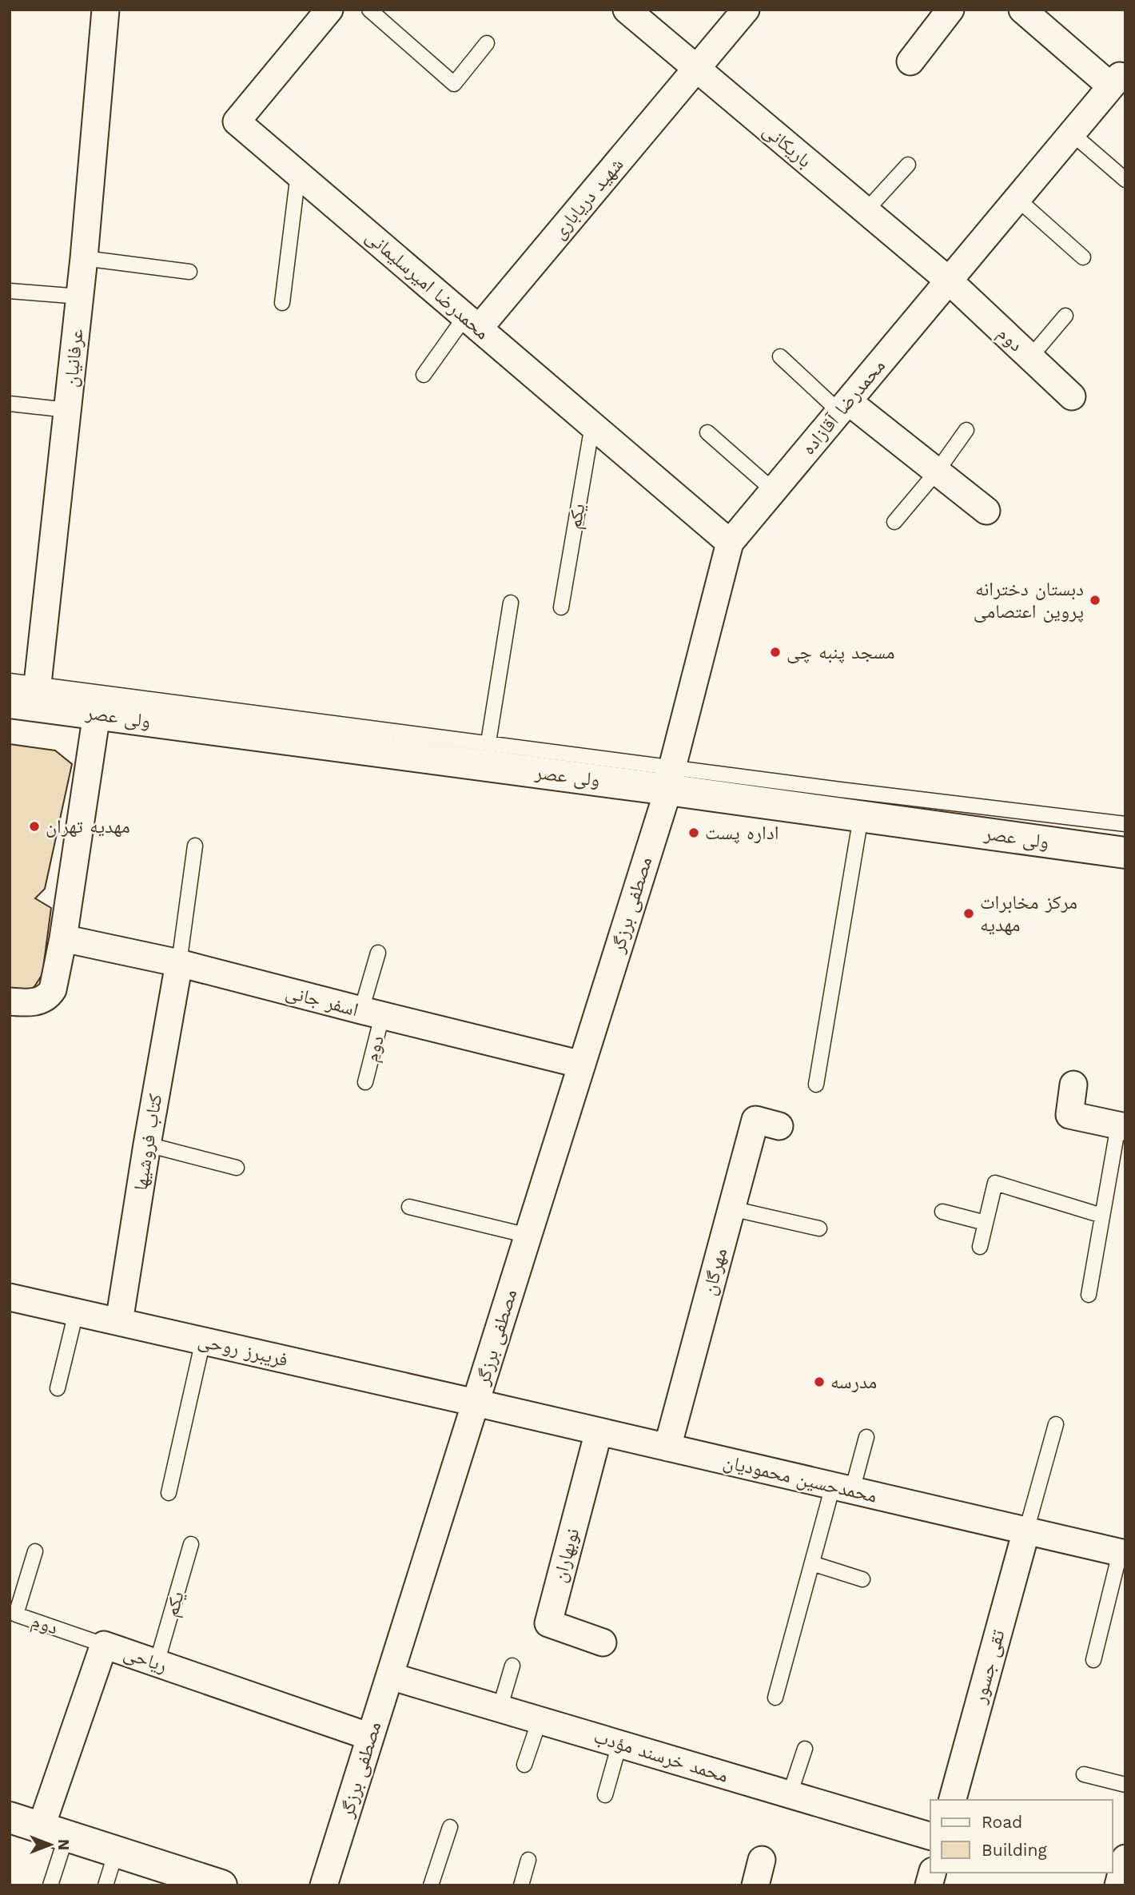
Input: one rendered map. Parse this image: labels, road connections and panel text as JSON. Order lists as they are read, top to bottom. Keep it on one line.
{"streets":{"main road":["ولی عصر"],"street":["باریکانی","شهید دریاباری","محمدرضا امیرسلیمانی","دوم","عرفانیان","محمدرضا آقازاده","مصطفی برزگر","اسفر جانی","کتاب فروشیها","مهرگان","فریبرز روحی","محمدحسین محمودیان","نوبهاران","ریاحی","تقی جسور","محمد خرسند مؤدب"],"lane":["یکم"]},"crossings":[["باریکانی","شهید دریاباری"],["باریکانی","دوم"],["باریکانی","محمدرضا آقازاده"],["شهید دریاباری","محمدرضا امیرسلیمانی"],["محمدرضا امیرسلیمانی","محمدرضا آقازاده"],["محمدرضا امیرسلیمانی","یکم"],["دوم","محمدرضا آقازاده"],["دوم","اسفر جانی"],["دوم","ریاحی"],["عرفانیان","ولی عصر"],["محمدرضا آقازاده","ولی عصر"],["محمدرضا آقازاده","مصطفی برزگر"],["یکم","ریاحی"],["ولی عصر","مصطفی برزگر"],["مصطفی برزگر","اسفر جانی"],["مصطفی برزگر","فریبرز روحی"],["مصطفی برزگر","محمدحسین محمودیان"],["مصطفی برزگر","ریاحی"],["مصطفی برزگر","محمد خرسند مؤدب"],["اسفر جانی","کتاب فروشیها"],["کتاب فروشیها","فریبرز روحی"],["مهرگان","محمدحسین محمودیان"],["فریبرز روحی","محمدحسین محمودیان"],["محمدحسین محمودیان","نوبهاران"],["محمدحسین محمودیان","تقی جسور"]],"places":["دبستان دخترانه پروین اعتصامی","مسجد پنبه چی","مهدیه تهران","اداره پست","مرکز مخابرات مهدیه","مدرسه"],"legend":["Road","Building"],"north":"right"}
